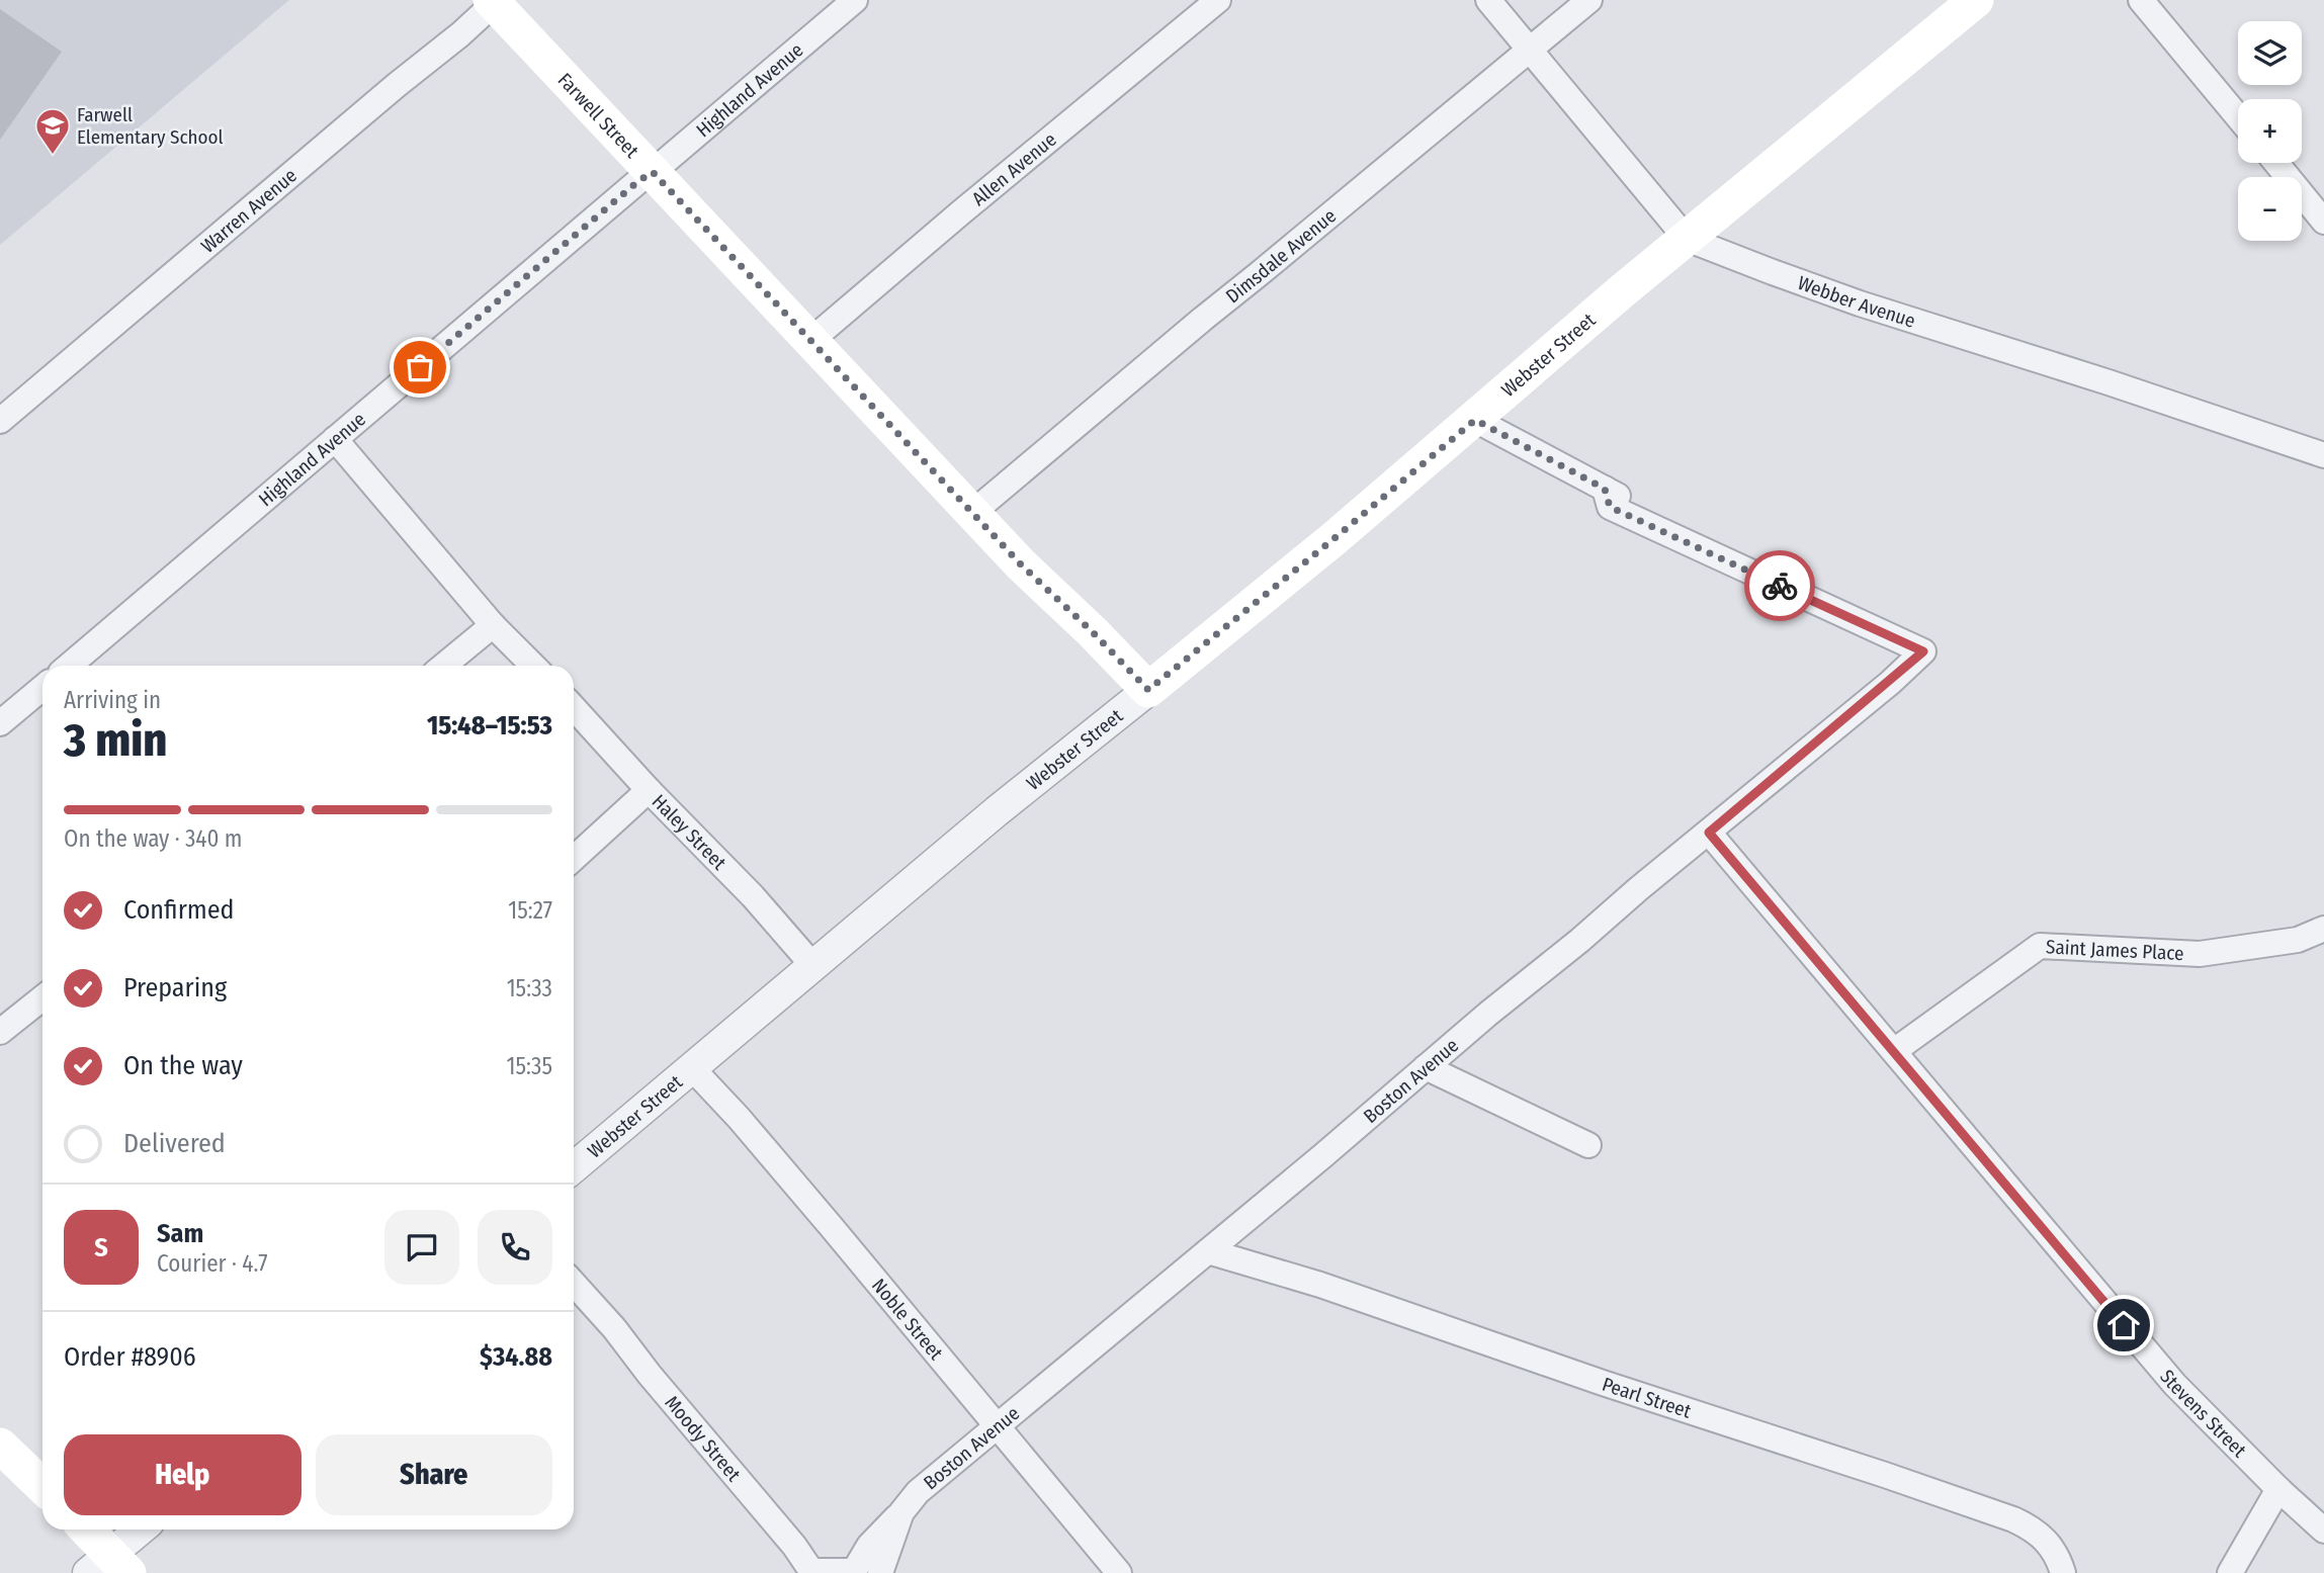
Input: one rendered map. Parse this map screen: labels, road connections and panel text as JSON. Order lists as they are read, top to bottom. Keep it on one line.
{"streets":{"main road":["Farwell Street","Webster Street"],"street":["Highland Avenue","Allen Avenue","Warren Avenue","Dimsdale Avenue","Webber Avenue","Haley Street","Saint James Place","Boston Avenue","Noble Street","Pearl Street","Stevens Street","Moody Street"]},"crossings":[["Highland Avenue","Farwell Street"],["Farwell Street","Allen Avenue"],["Farwell Street","Warren Avenue"],["Farwell Street","Dimsdale Avenue"],["Farwell Street","Webster Street"],["Webber Avenue","Webster Street"],["Webster Street","Haley Street"],["Webster Street","Noble Street"],["Saint James Place","Stevens Street"],["Boston Avenue","Noble Street"],["Boston Avenue","Pearl Street"],["Boston Avenue","Stevens Street"],["Boston Avenue","Moody Street"]],"places":{"school or university":["Farwell Elementary School"]},"page":{"map_buttons":["+","−"],"heading":["3 min","Arriving in","15:48–15:53"],"panel":["Sam","Courier · 4.7","Order #8906","$34.88"],"bar":"On the way · 340 m","list":[["Confirmed","15:27"],["Preparing","15:33"],["On the way","15:35"],"Delivered"],"round":"S","buttons":["Help","Share"]}}
